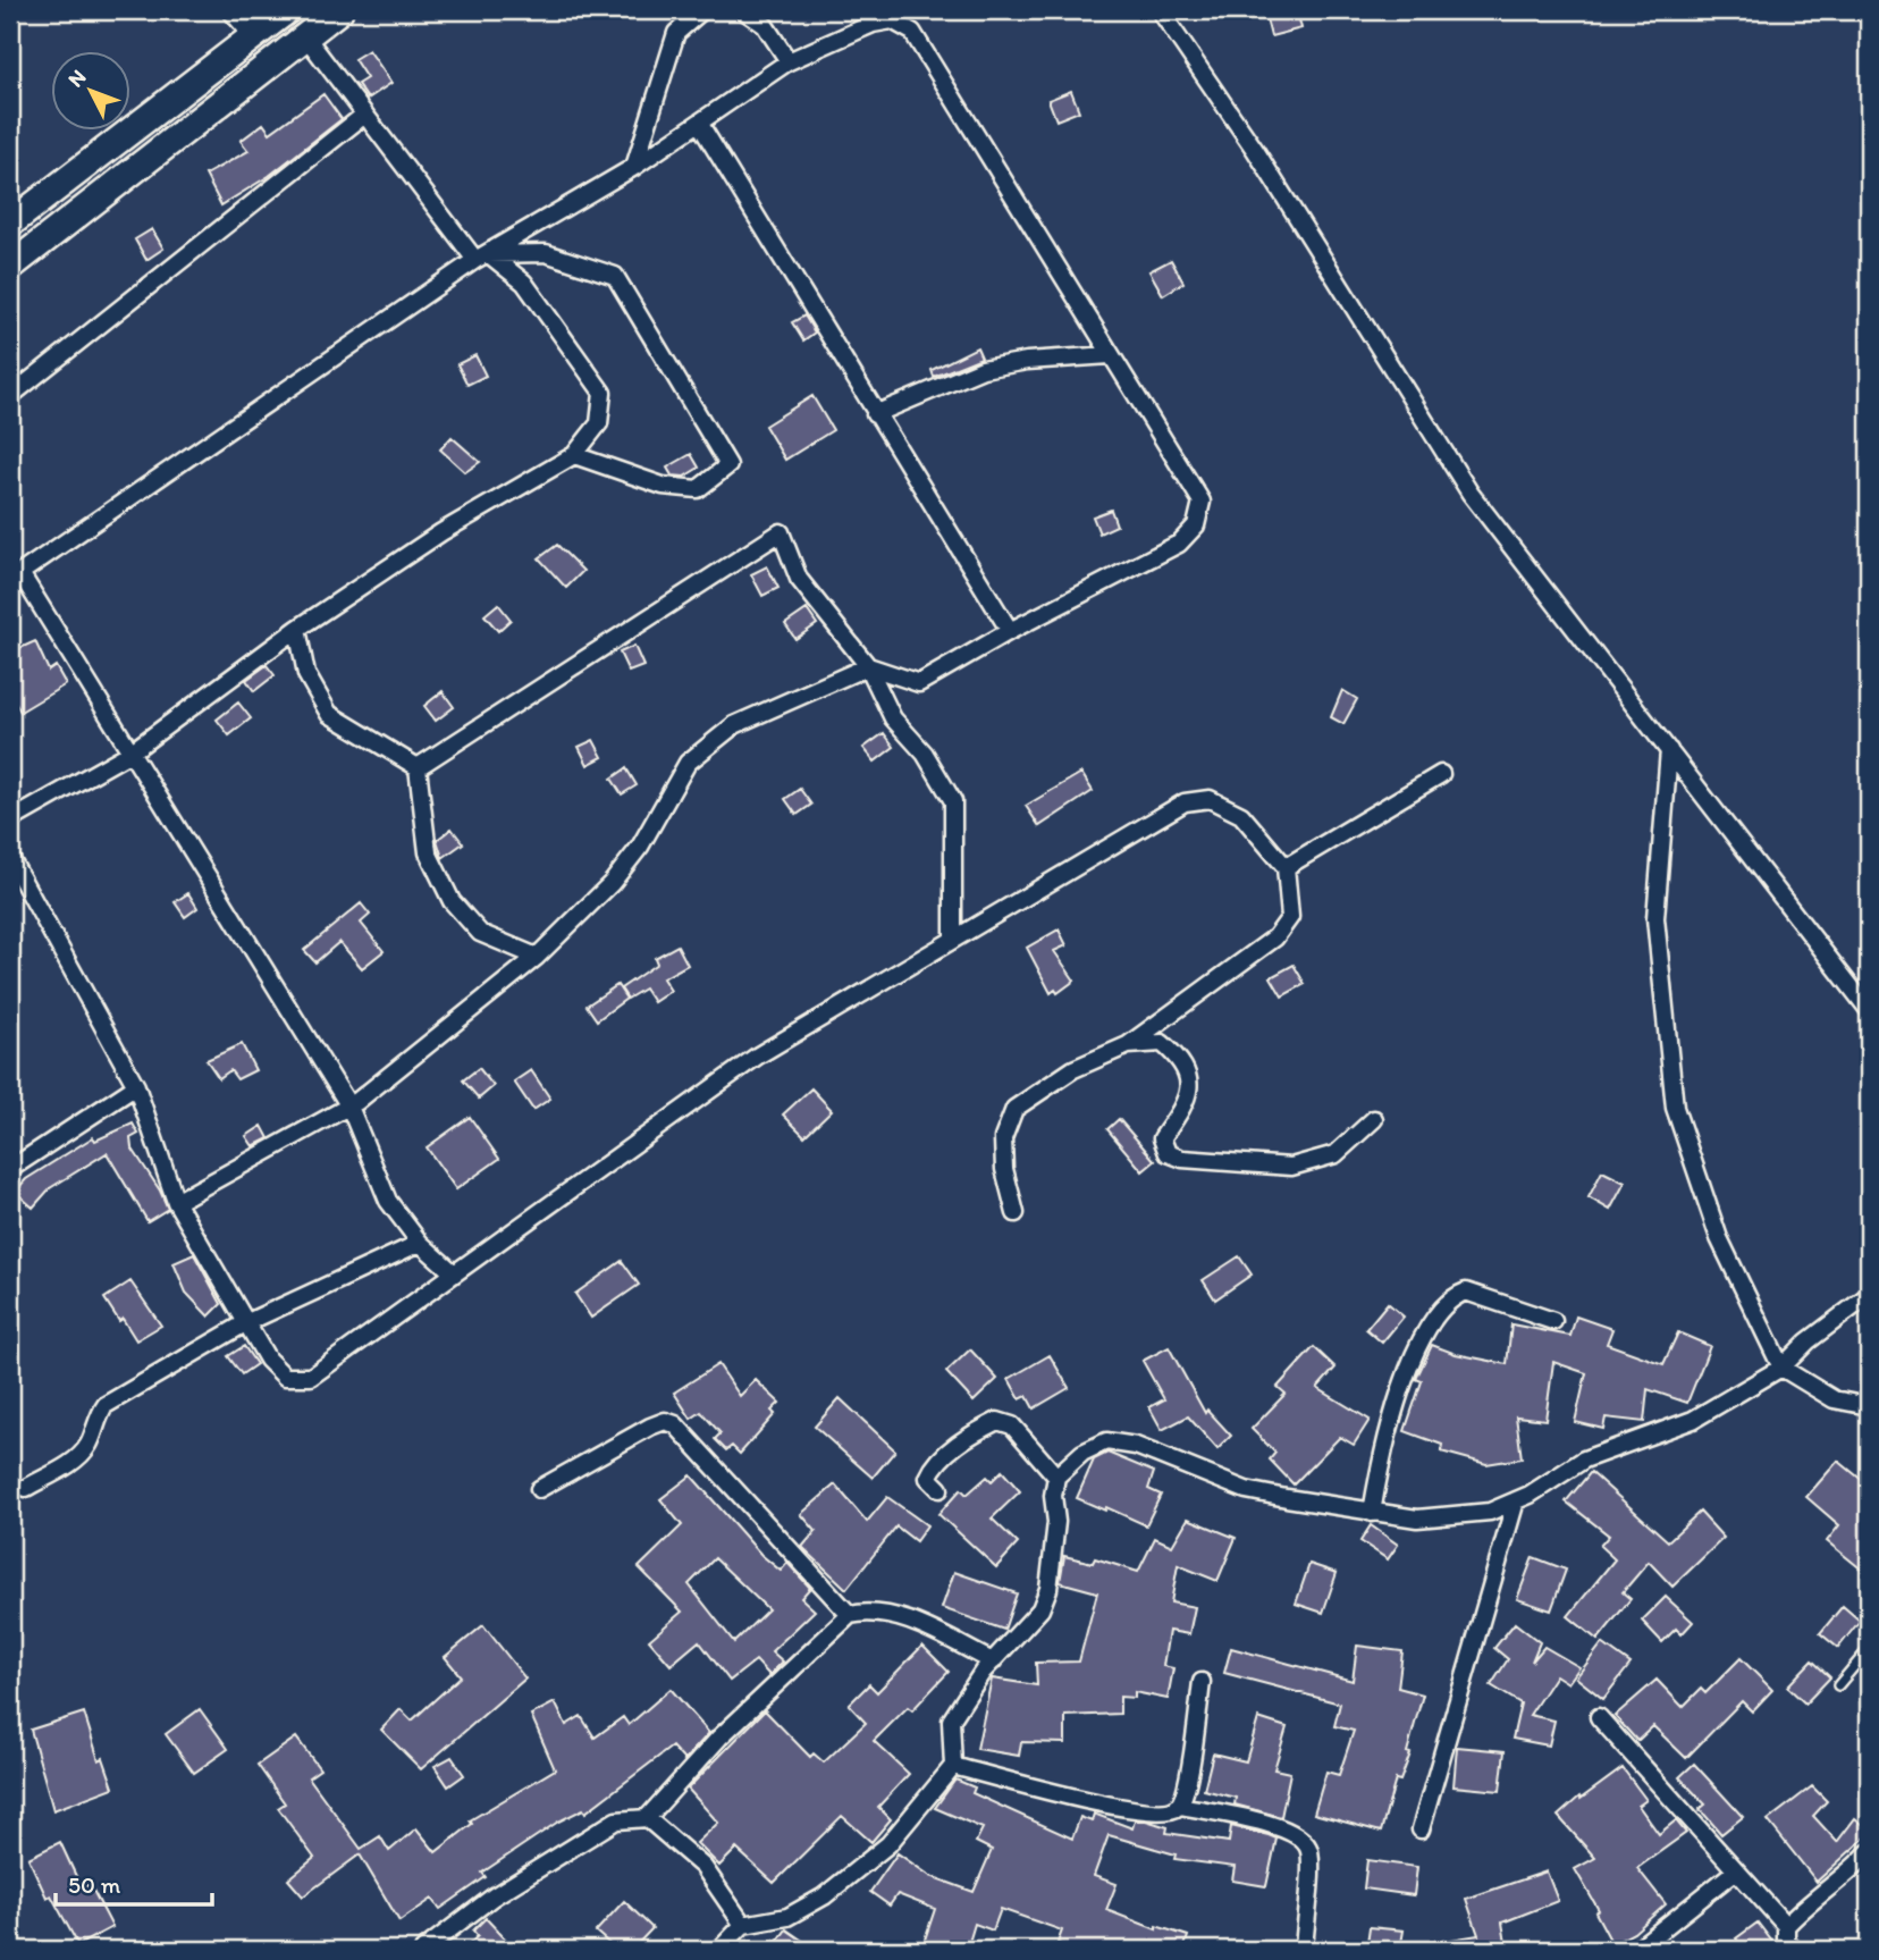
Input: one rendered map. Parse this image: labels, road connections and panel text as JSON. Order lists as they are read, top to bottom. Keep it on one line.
{"scale_bar":"50 m","north":"top left"}
